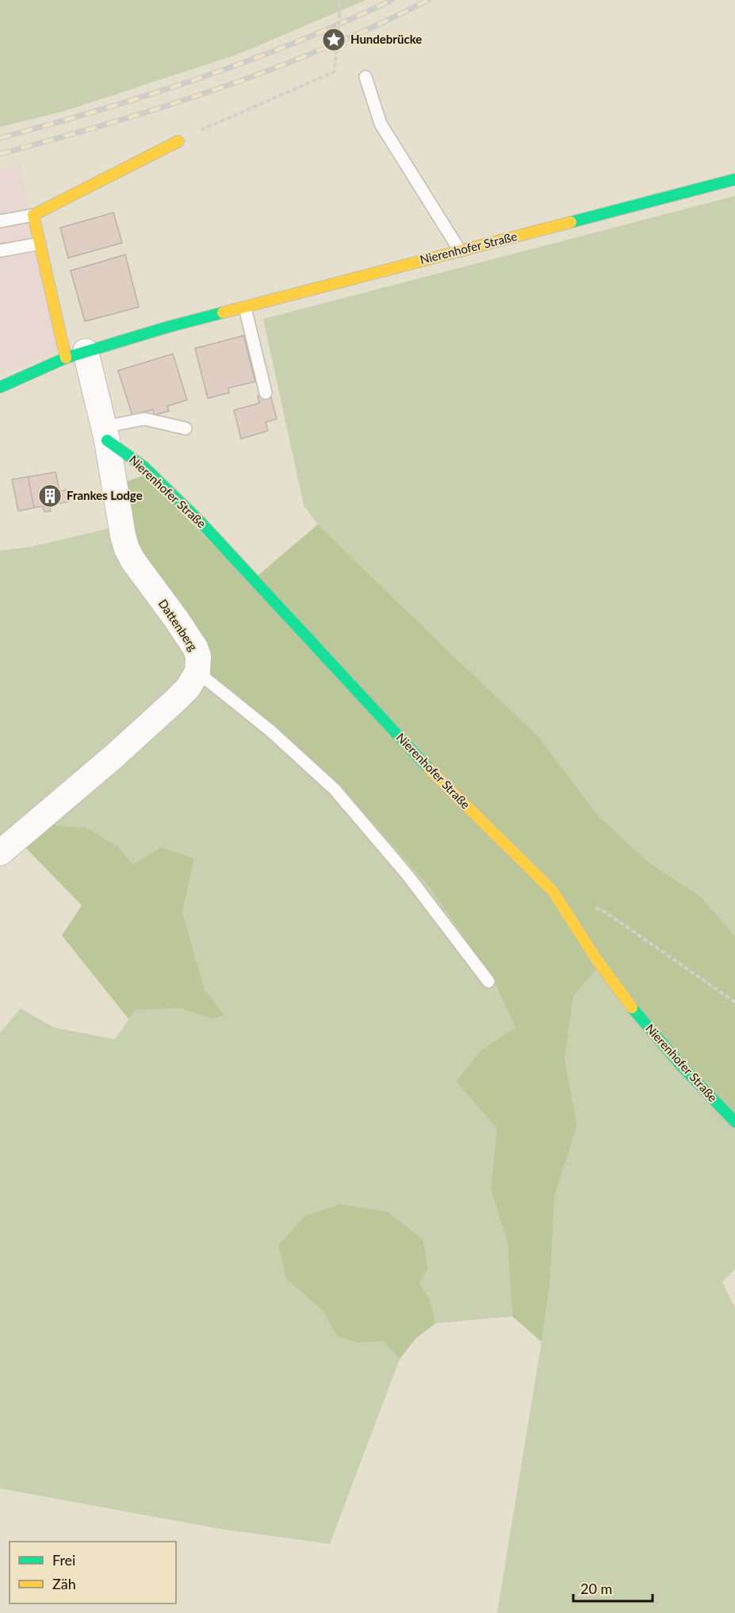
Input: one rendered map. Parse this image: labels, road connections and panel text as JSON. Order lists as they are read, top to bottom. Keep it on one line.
{"streets":{"street":["Nierenhofer Straße","Dattenberg"]},"crossings":[["Nierenhofer Straße","Dattenberg"]],"places":{"place":["Hundebrücke"],"building":["Frankes Lodge"]},"legend":["Frei","Zäh"],"scale_bar":"20 m"}
